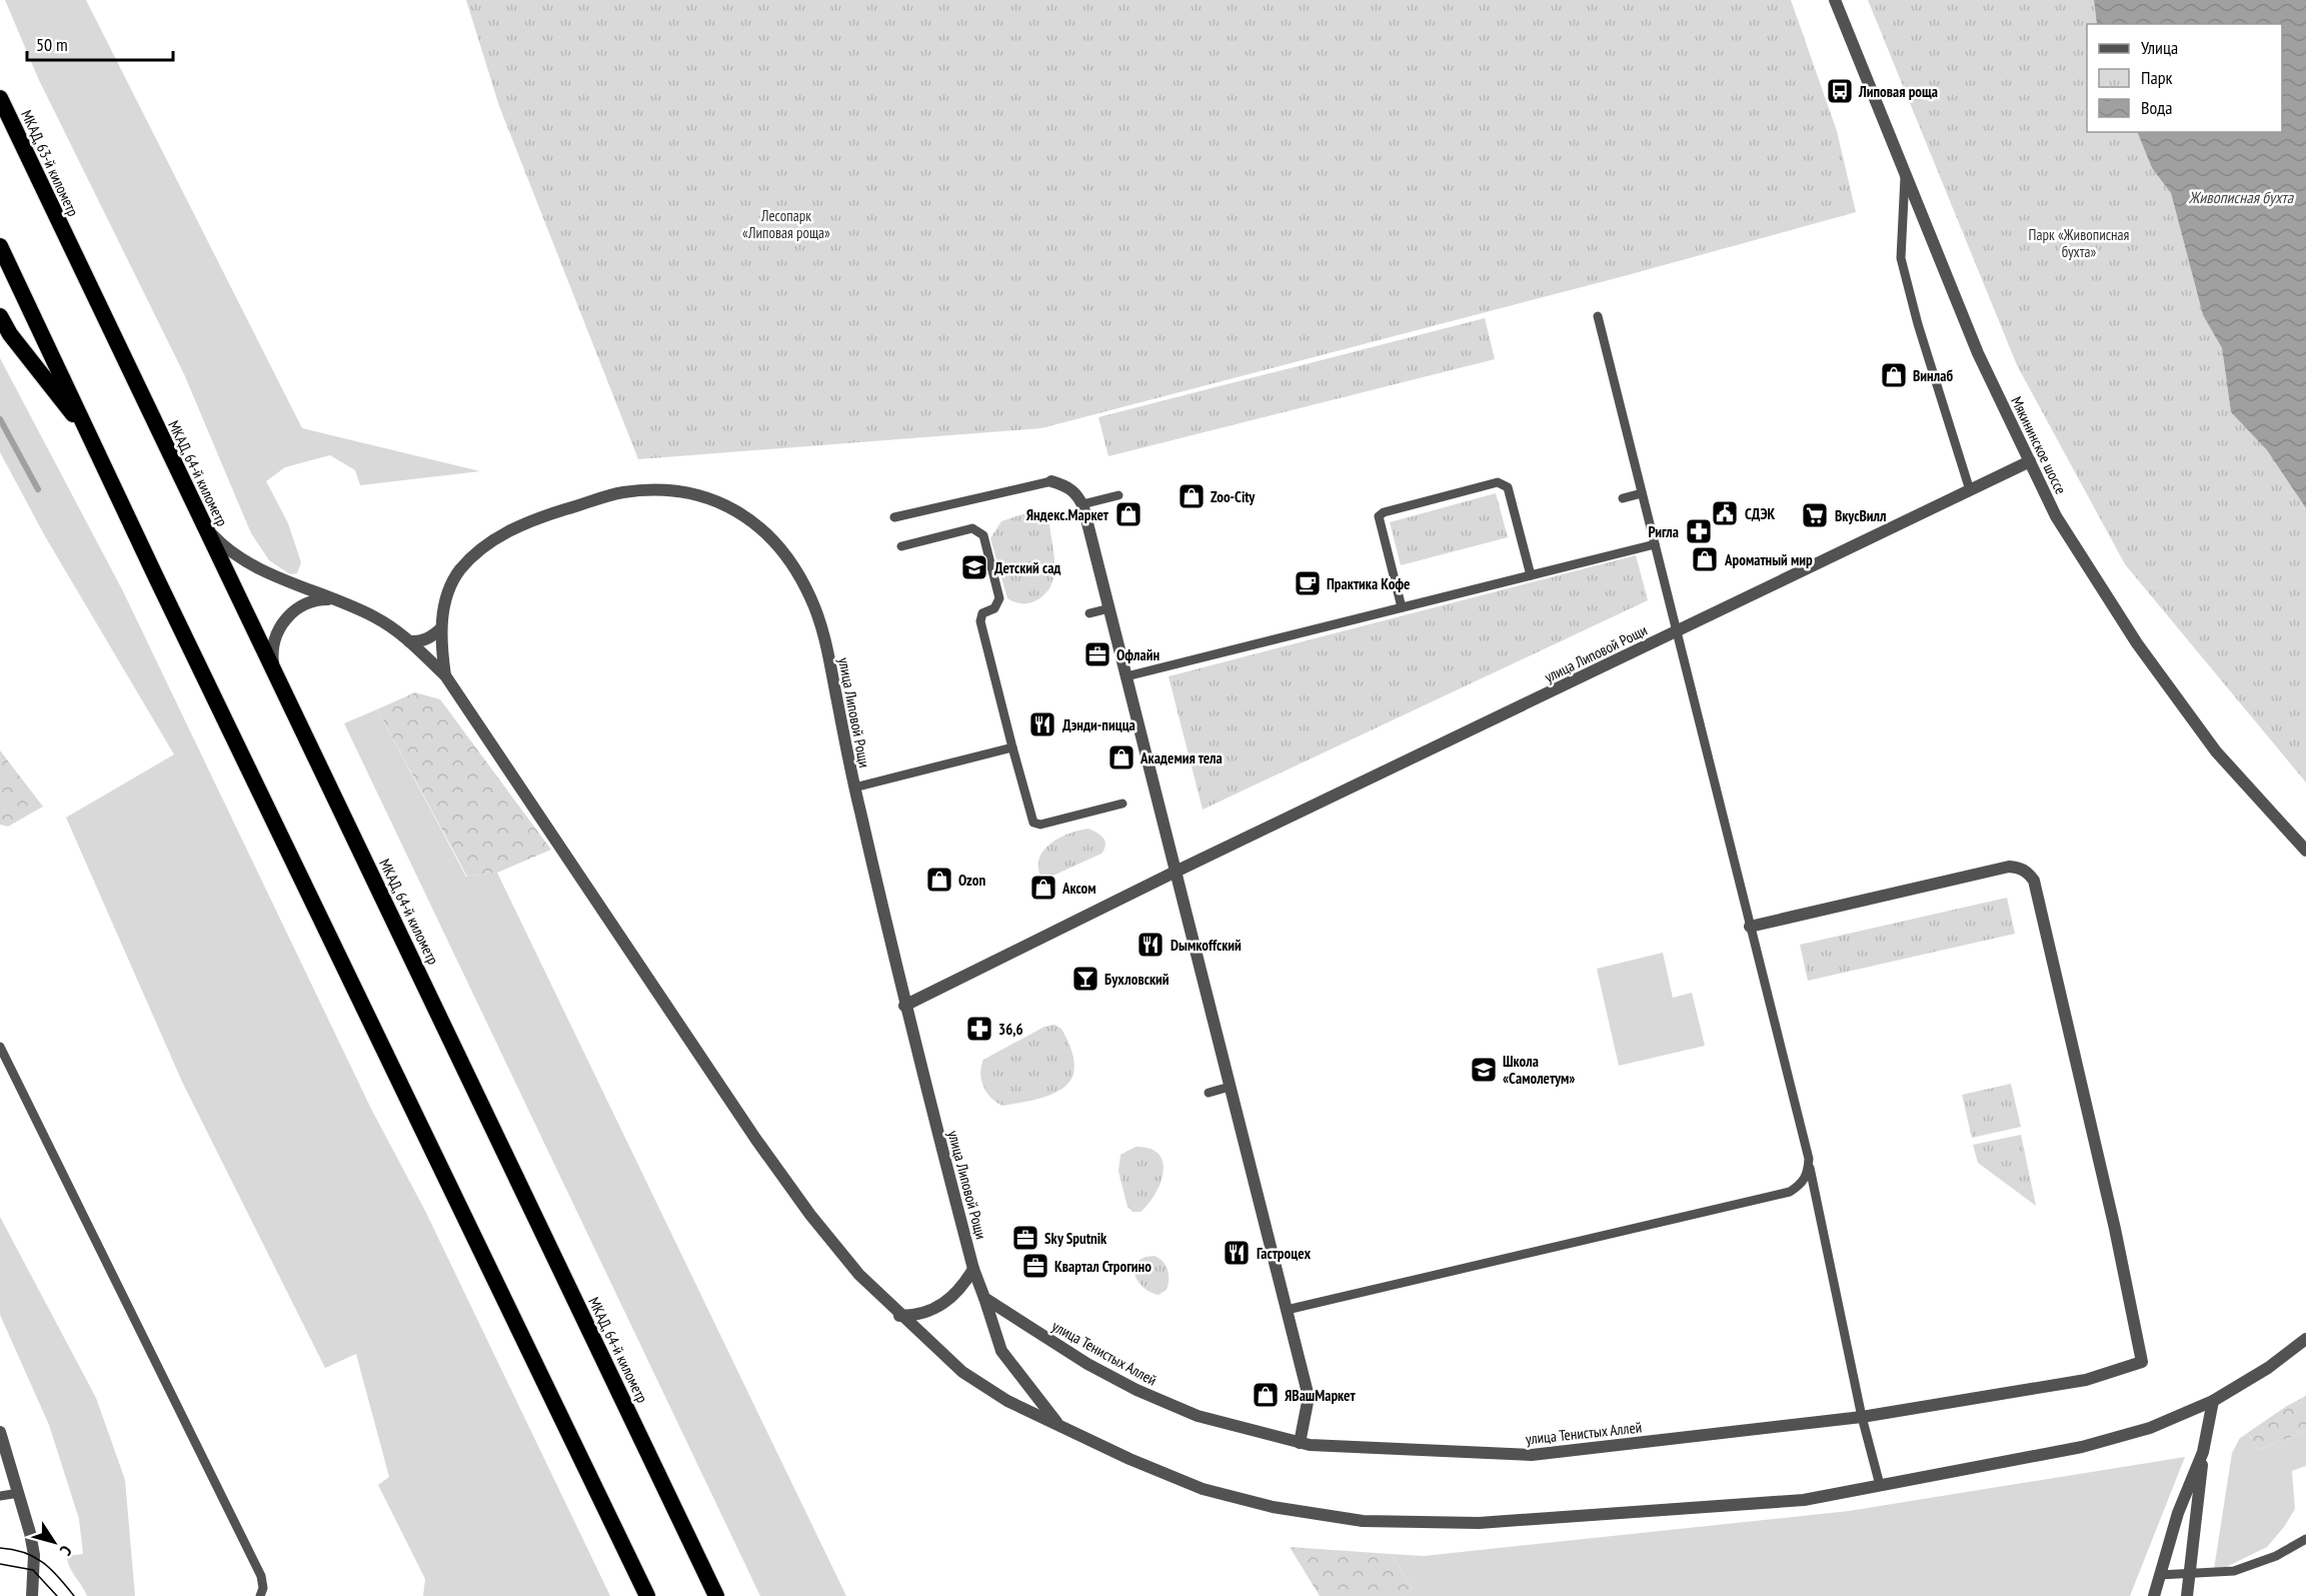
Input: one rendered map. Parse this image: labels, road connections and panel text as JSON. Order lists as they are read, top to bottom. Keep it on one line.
{"streets":{"highway":["МКАД, 63-й километр","МКАД, 64-й километр"],"street":["Мякининское шоссе","улица Липовой Рощи","улица Тенистых Аллей"]},"crossings":[["МКАД, 63-й километр","МКАД, 64-й километр"],["Мякининское шоссе","улица Липовой Рощи"],["улица Липовой Рощи","улица Тенистых Аллей"]],"water":["Живописная бухта"],"parks":["Лесопарк «Липовая роща»","Парк «Живописная бухта»"],"places":{"bus stop":["Липовая роща"],"shop":["Винлаб","Zoo-City","Яндекс.Маркет","Ароматный мир","Академия тела","Ozon","Аксом","ЯВашМаркет"],"public building":["СДЭК"],"supermarket":["ВкусВилл"],"pharmacy":["Ригла","36,6"],"school or university":["Детский сад","Школа «Самолетум»"],"cafe":["Практика Кофе"],"office":["Офлайн","Sky Sputnik","Квартал Строгино"],"restaurant":["Дэнди-пицца","Dымкoffский","Гастроцех"],"bar":["Бухловский"]},"legend":["Улица","Парк","Вода"],"scale_bar":"50 m","north":"bottom right"}
